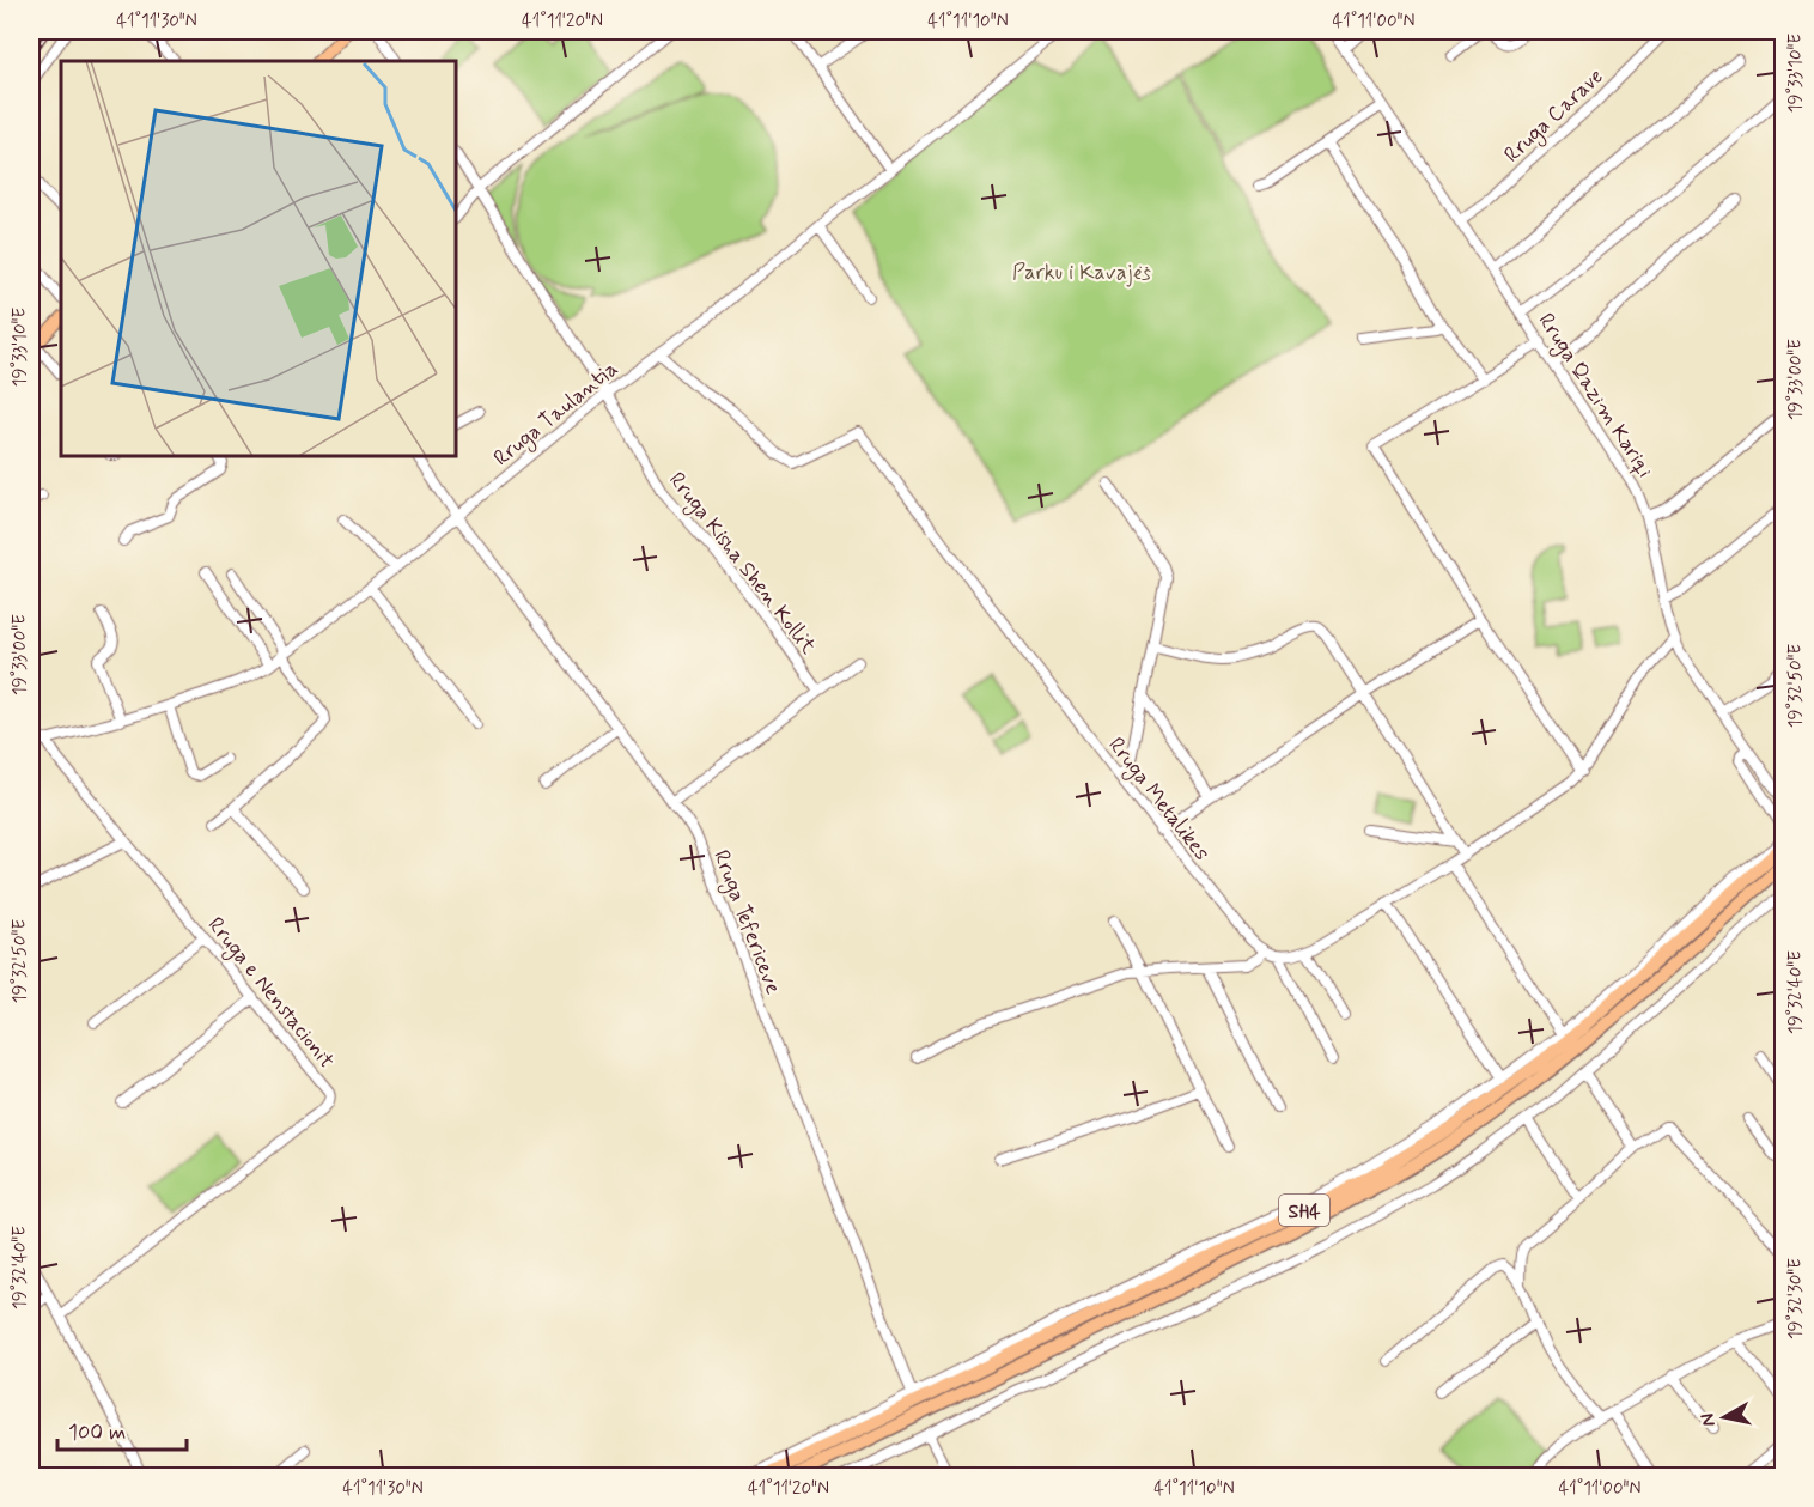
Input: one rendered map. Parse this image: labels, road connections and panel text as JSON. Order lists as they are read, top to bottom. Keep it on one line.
{"streets":{"highway":["SH4"],"street":["Rruga Carave","Rruga Qazim Kariqi","Rruga Taulantia","Rruga Kisha Shen Kollit","Rruga Metalikes","Rruga Tefericeve","Rruga e Nenstacionit"]},"crossings":[["Rruga Carave","Rruga Qazim Kariqi"],["Rruga Taulantia","Rruga Kisha Shen Kollit"],["Rruga Taulantia","Rruga Metalikes"],["Rruga Taulantia","Rruga Tefericeve"],["Rruga Taulantia","Rruga e Nenstacionit"]],"parks":["Parku i Kavajës"],"scale_bar":"100 m","north":"left","coordinates":["41°11'30\"N","41°11'20\"N","41°11'10\"N","41°11'00\"N","19°33'10\"E","19°33'00\"E","19°32'50\"E","19°32'40\"E","19°32'30\"E"]}
